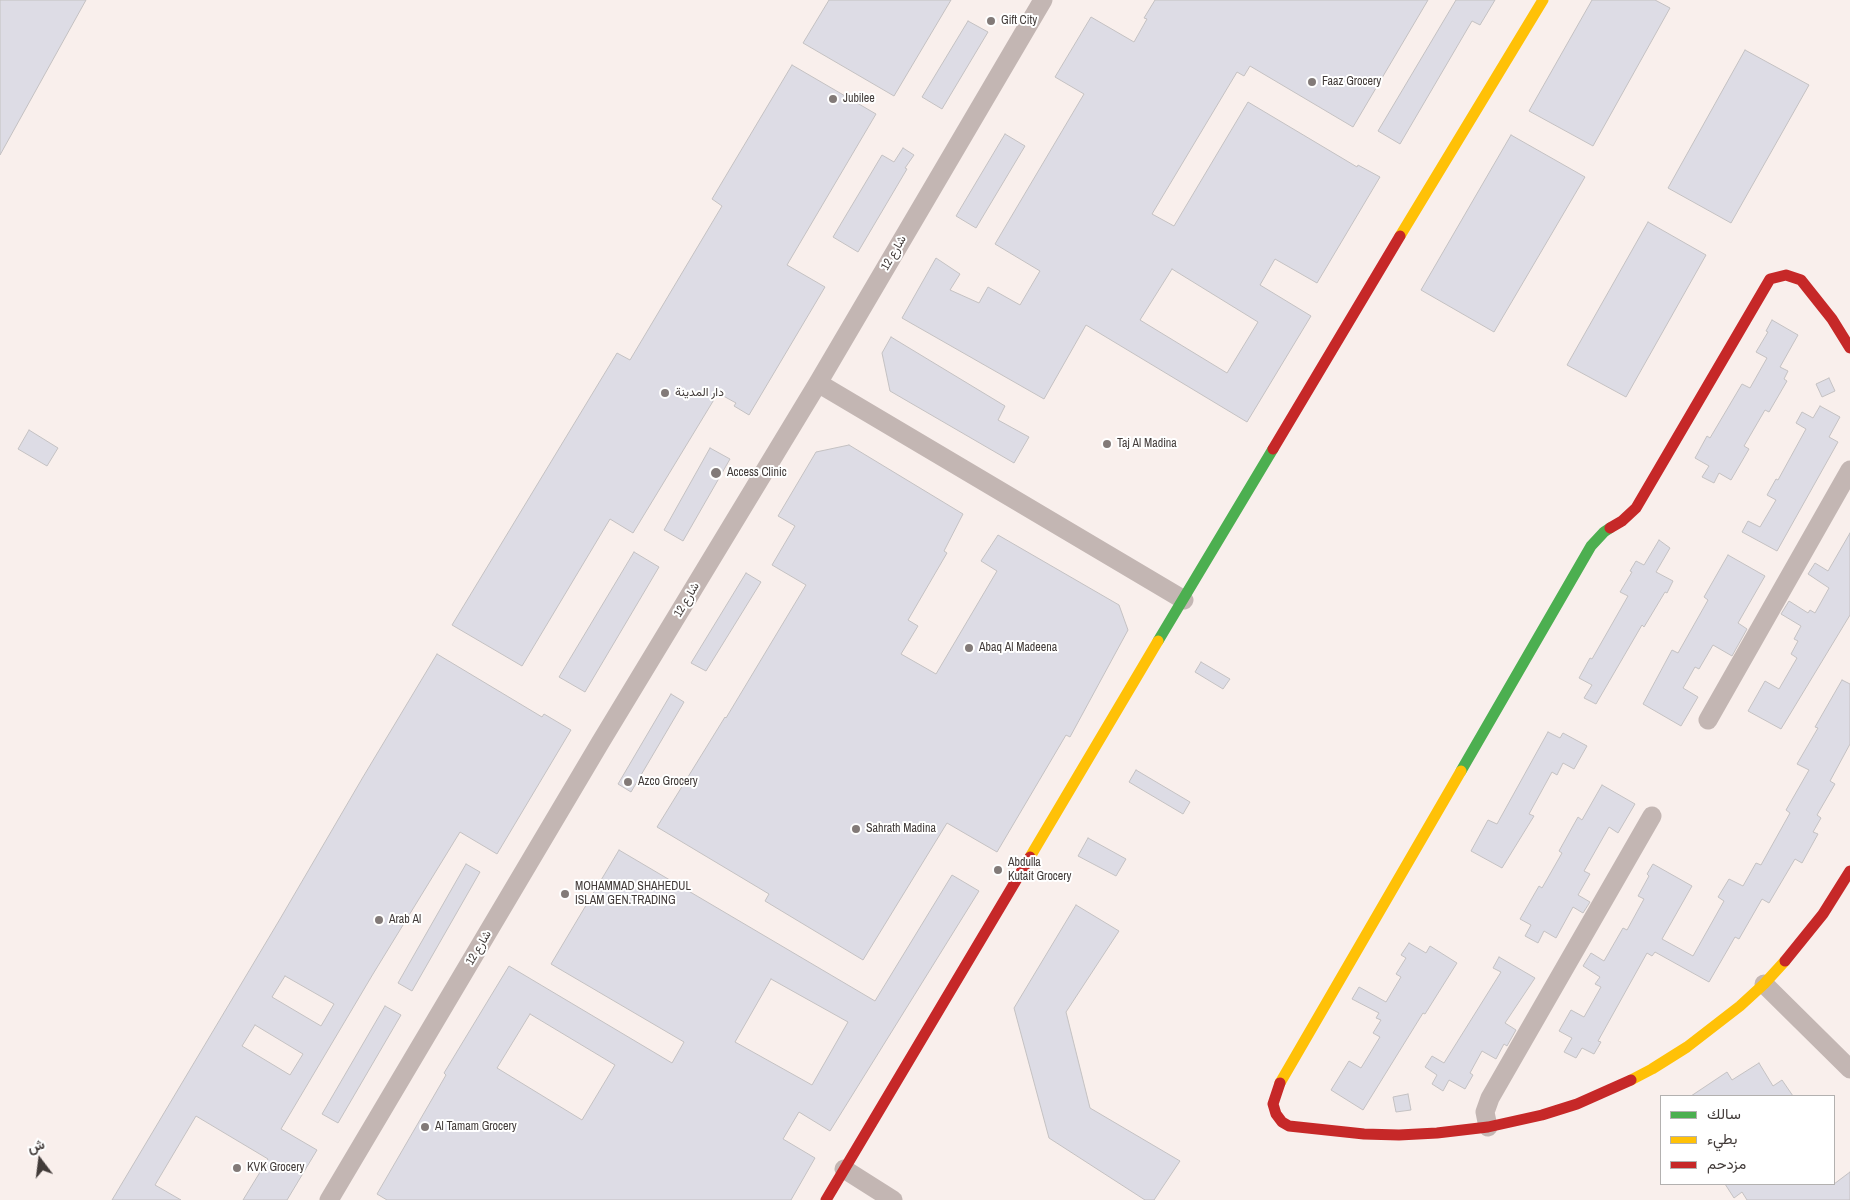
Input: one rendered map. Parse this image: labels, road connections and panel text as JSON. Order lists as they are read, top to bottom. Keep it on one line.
{"streets":{"street":["شارع 12"]},"places":["Gift City","Faaz Grocery","Jubilee","دار المدينة","Taj Al Madina","Access Clinic","Abaq Al Madeena","Azco Grocery","Sahrath Madina","Abdulla Kutait Grocery","MOHAMMAD SHAHEDUL ISLAM GEN.TRADING","Arab Al","Al Tamam Grocery","KVK Grocery"],"legend":["سالك","بطيء","مزدحم"],"north":"top"}
